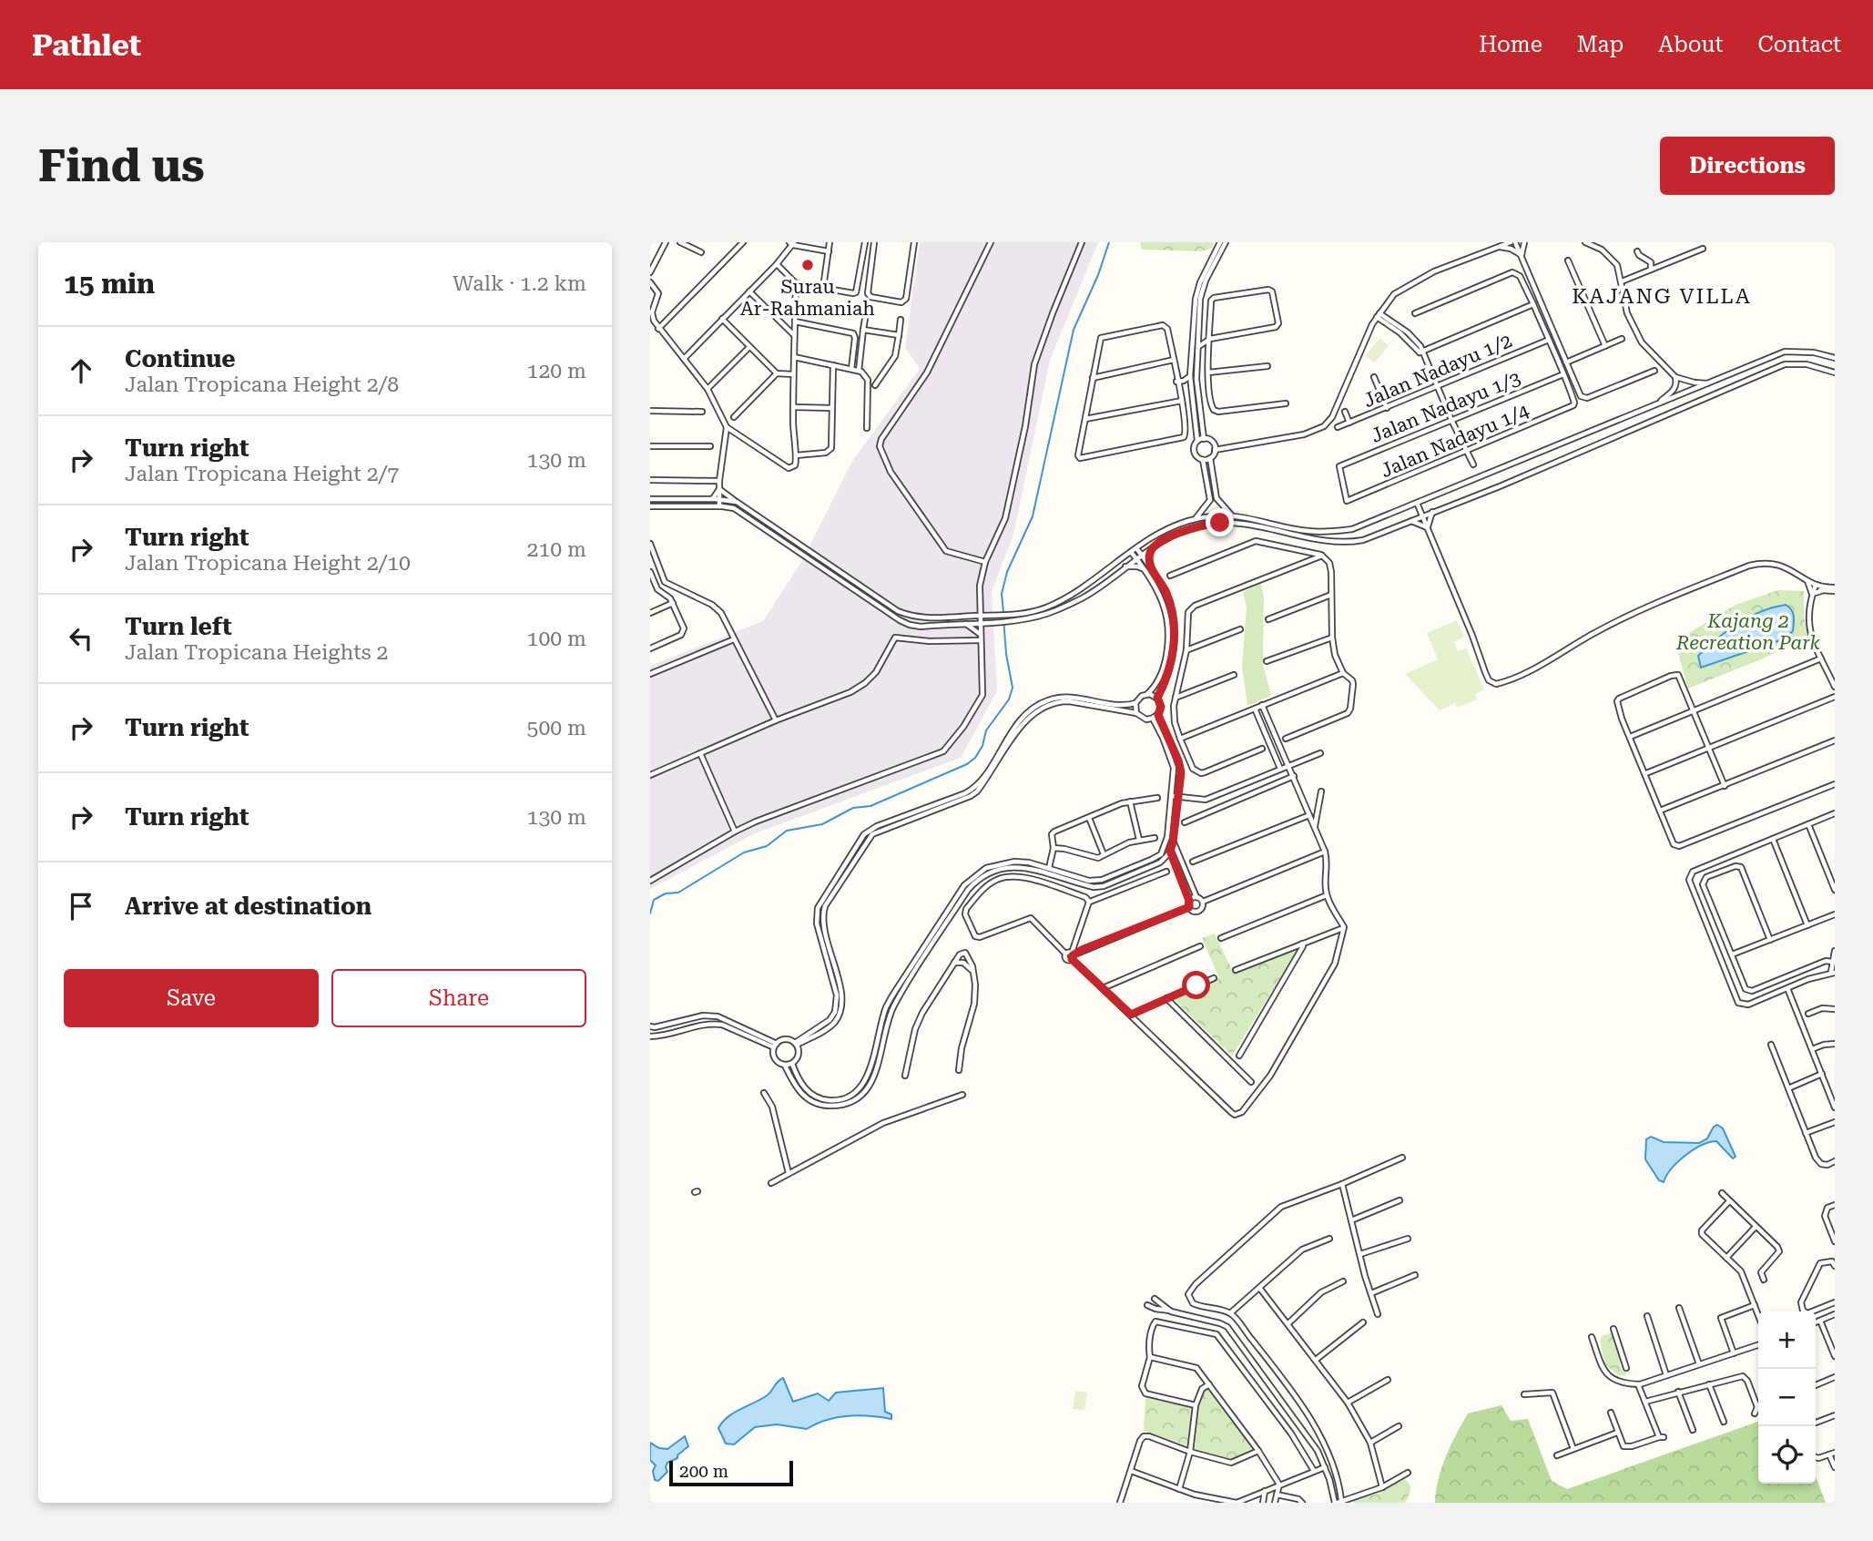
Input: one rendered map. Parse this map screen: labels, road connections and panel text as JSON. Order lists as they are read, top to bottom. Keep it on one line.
{"streets":{"street":["Jalan Nadayu 1/2","Jalan Nadayu 1/3","Jalan Nadayu 1/4"]},"crossings":[["Jalan Nadayu 1/3","Jalan Nadayu 1/4"]],"districts":["KAJANG VILLA"],"parks":["Kajang 2 Recreation Park"],"places":["Surau Ar-Rahmaniah"],"scale_bar":"200 m","page":{"header":"Pathlet","nav":["Home","Map","About","Contact"],"buttons":["Directions",["Save","Share"]],"title":"Find us","heading":["15 min","Walk · 1.2 km"],"list":[["Continue","Jalan Tropicana Height 2/8","120 m"],["Turn right","Jalan Tropicana Height 2/7","130 m"],["Turn right","Jalan Tropicana Height 2/10","210 m"],["Turn left","Jalan Tropicana Heights 2","100 m"],["Turn right","500 m"],["Turn right","130 m"],"Arrive at destination"],"map_buttons":["+","−"],"scale":"200 m"}}
